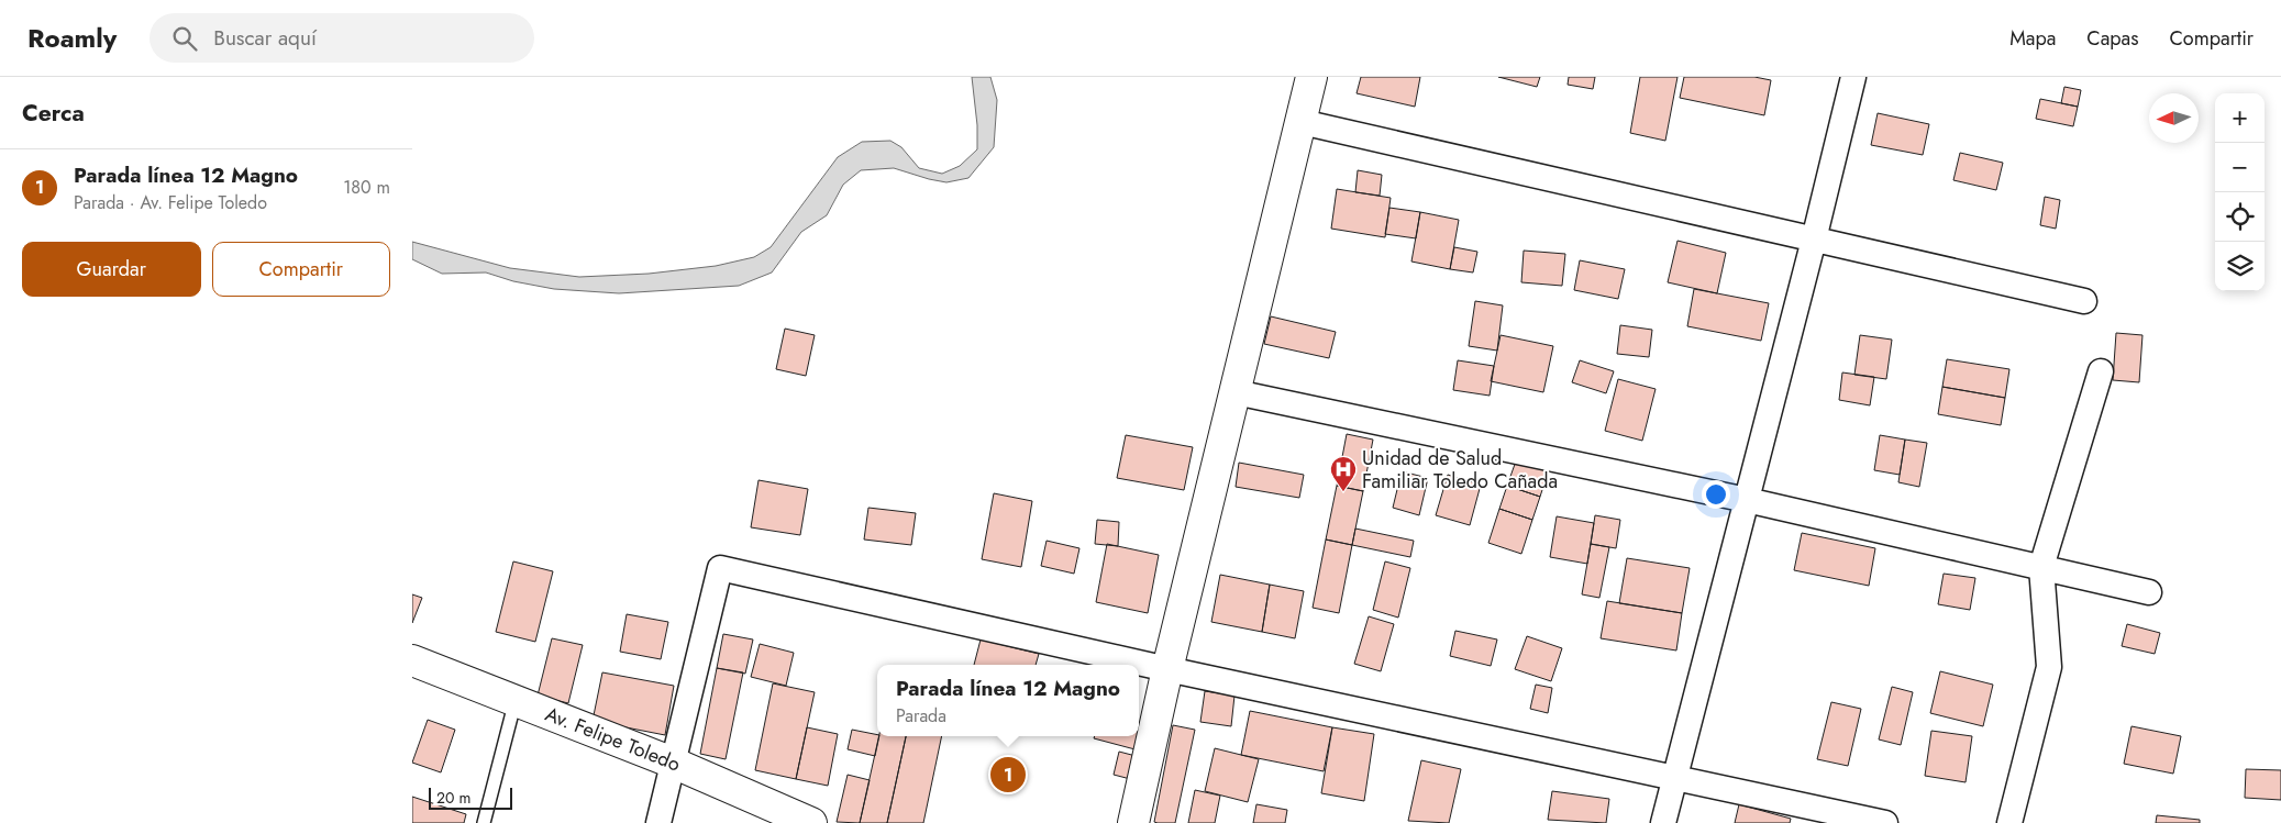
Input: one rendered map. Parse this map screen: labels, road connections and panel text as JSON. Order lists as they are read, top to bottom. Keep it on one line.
{"streets":{"street":["Av. Felipe Toledo"]},"places":{"hospital":["Unidad de Salud Familiar Toledo Cañada"]},"scale_bar":"20 m","north":"left","page":{"header":"Roamly","search":"Buscar aquí","nav":["Mapa","Capas","Compartir"],"heading":"Cerca","map_buttons":["+","−"],"list":[{"mark":"1","name":"Parada línea 12 Magno","note":"Parada · Av. Felipe Toledo","value":"180 m"}],"buttons":["Guardar","Compartir"],"popup":["Parada línea 12 Magno","Parada"],"pins":"1","scale":"20 m"}}
